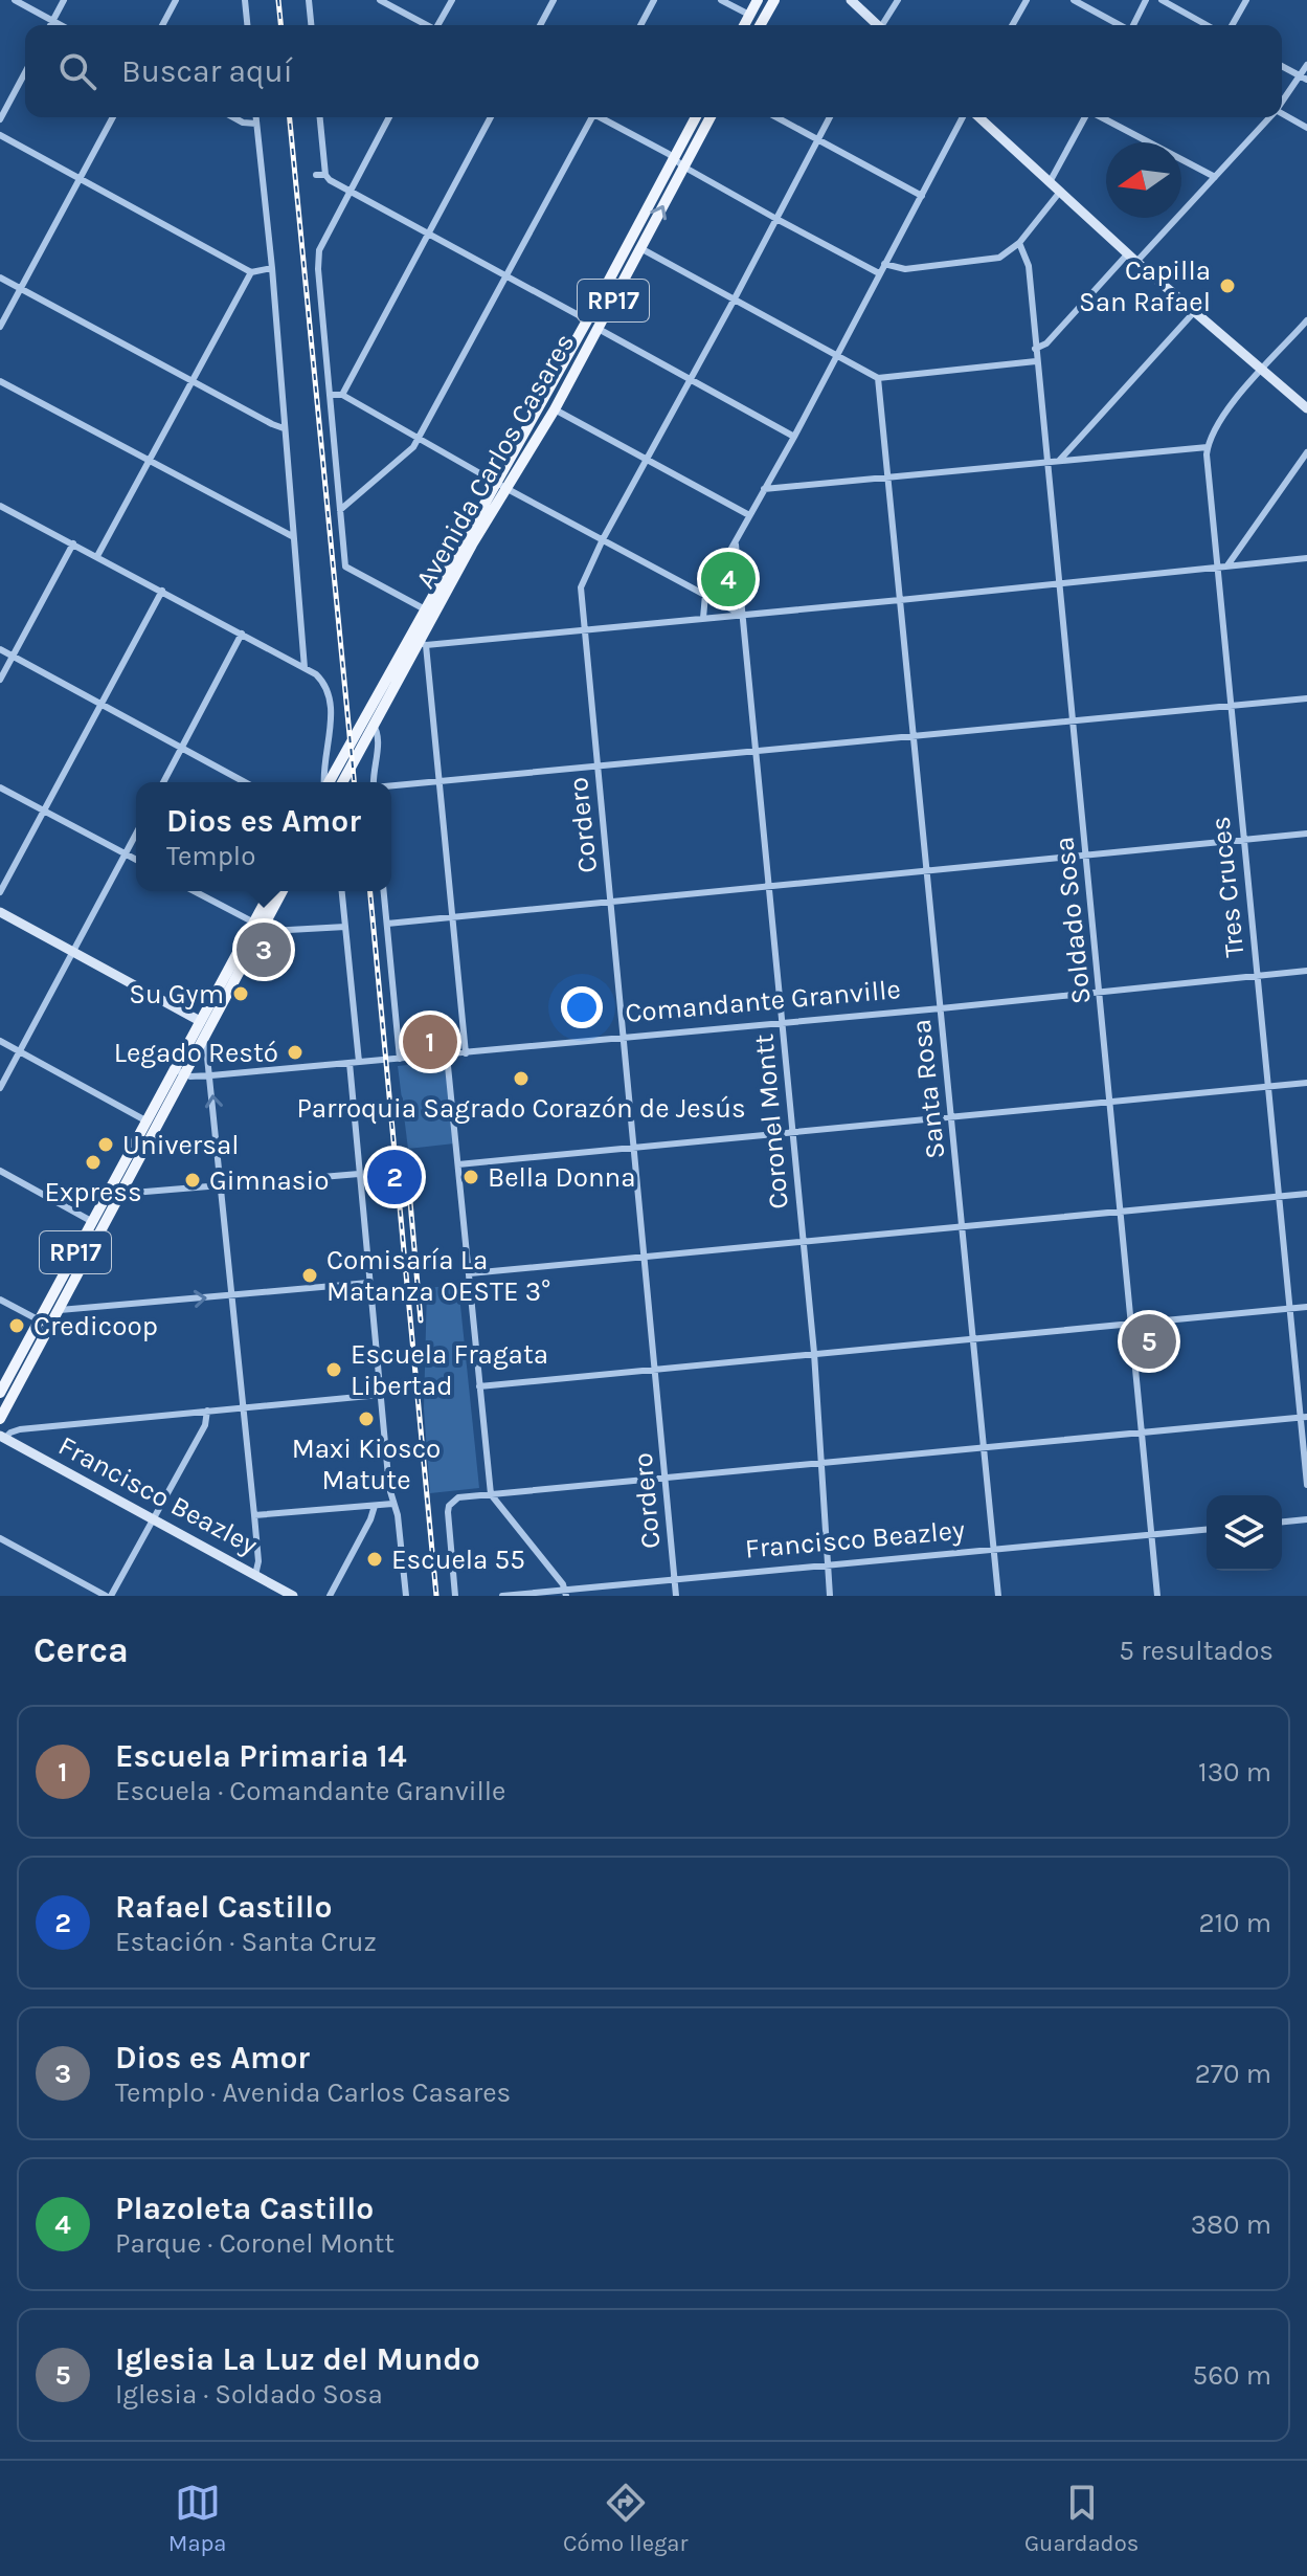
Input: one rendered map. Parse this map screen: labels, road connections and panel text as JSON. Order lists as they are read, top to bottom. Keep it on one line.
{"streets":{"main road":["RP17","Avenida Carlos Casares"],"street":["Cordero","Tres Cruces","Soldado Sosa","Comandante Granville","Santa Rosa","Coronel Montt","Francisco Beazley"]},"crossings":[["RP17","Comandante Granville"],["Cordero","Comandante Granville"],["Cordero","Francisco Beazley"],["Tres Cruces","Comandante Granville"],["Soldado Sosa","Comandante Granville"],["Soldado Sosa","Francisco Beazley"],["Comandante Granville","Santa Rosa"],["Comandante Granville","Coronel Montt"],["Santa Rosa","Francisco Beazley"],["Coronel Montt","Francisco Beazley"]],"places":["Capilla San Rafael","Su Gym","Legado Restó","Parroquia Sagrado Corazón de Jesús","Universal","Express","Bella Donna","Gimnasio","Comisaría La Matanza OESTE 3°","Credicoop","Escuela Fragata Libertad","Maxi Kiosco Matute","Escuela 55"],"north":"left","page":{"search":"Buscar aquí","pins":["4","3","1","2","5"],"popup":["Dios es Amor","Templo"],"heading":["Cerca","5 resultados"],"list":[{"mark":"1","name":"Escuela Primaria 14","note":"Escuela · Comandante Granville","value":"130 m"},{"mark":"2","name":"Rafael Castillo","note":"Estación · Santa Cruz","value":"210 m"},{"mark":"3","name":"Dios es Amor","note":"Templo · Avenida Carlos Casares","value":"270 m"},{"mark":"4","name":"Plazoleta Castillo","note":"Parque · Coronel Montt","value":"380 m"},{"mark":"5","name":"Iglesia La Luz del Mundo","note":"Iglesia · Soldado Sosa","value":"560 m"}],"nav":["Mapa","Cómo llegar","Guardados"]}}
